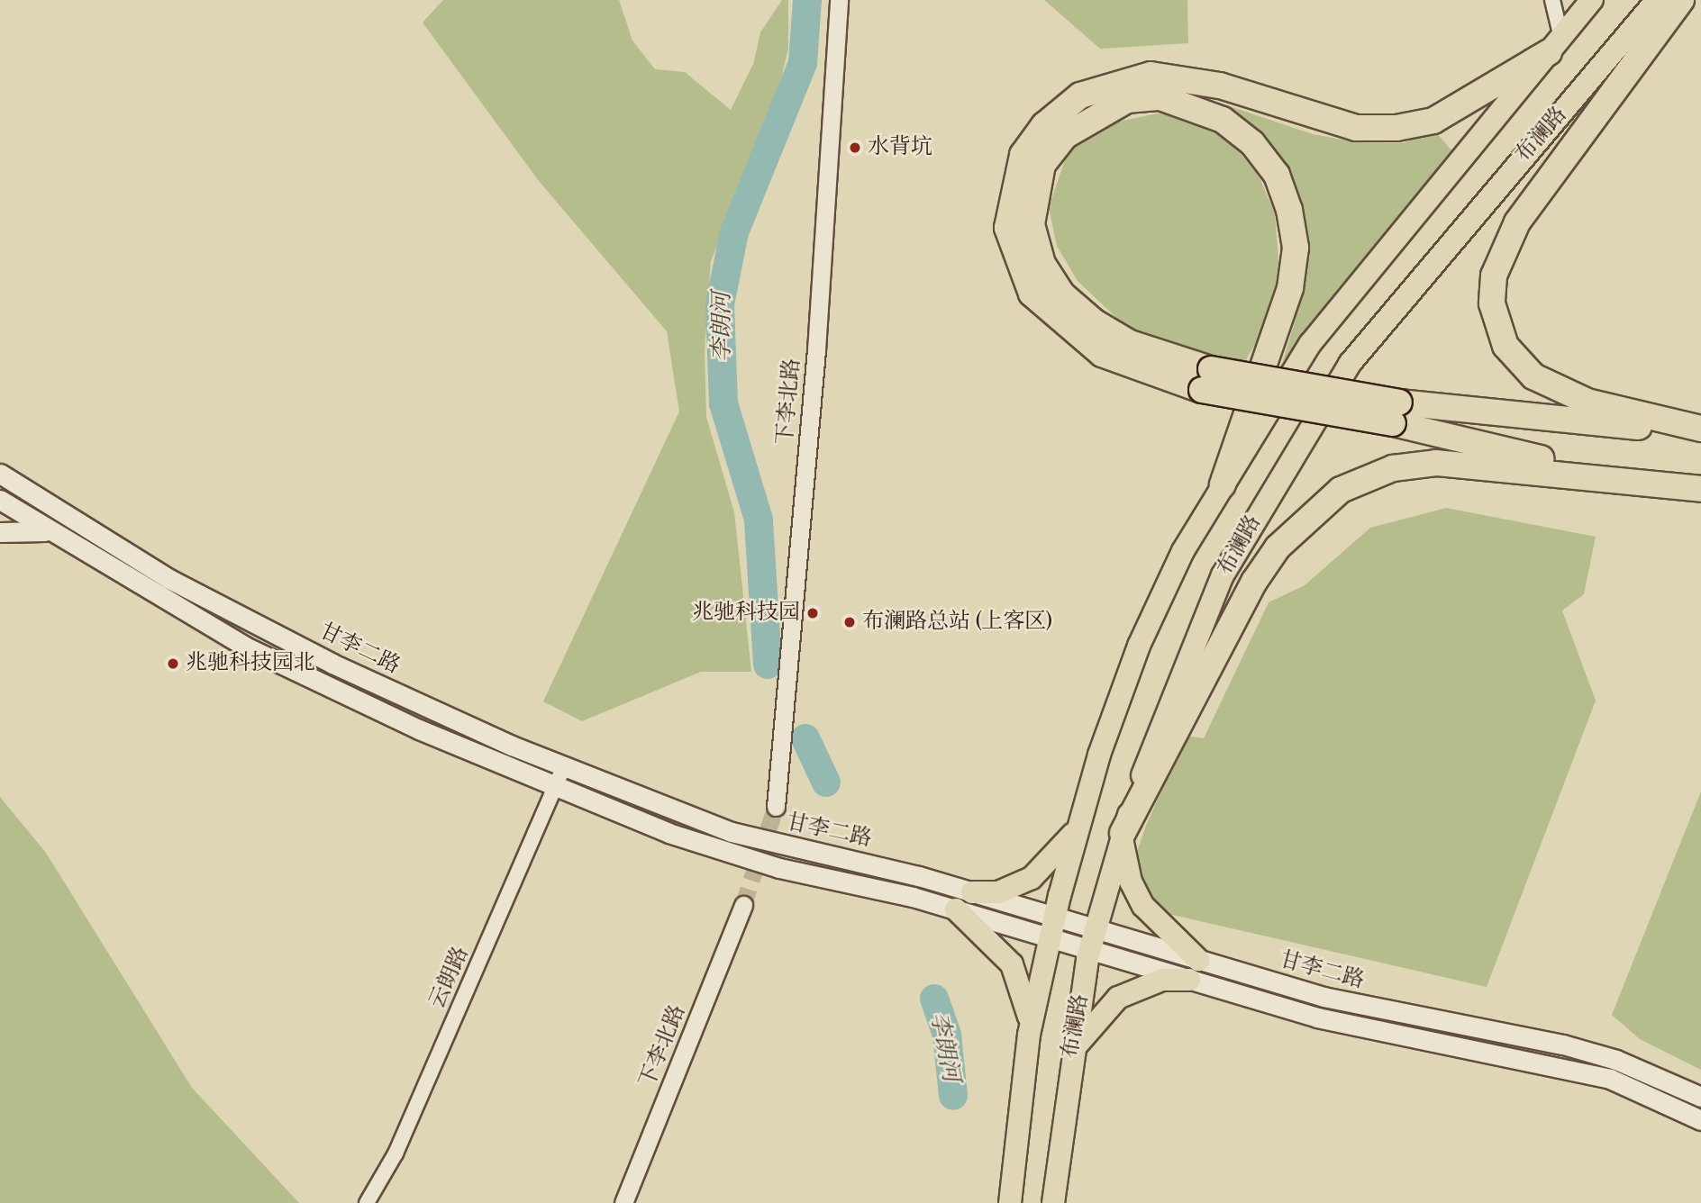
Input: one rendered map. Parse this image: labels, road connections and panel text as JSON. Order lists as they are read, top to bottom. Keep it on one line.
{"streets":{"main road":["布澜路","甘李二路"],"street":["下李北路","云朗路"]},"crossings":[["布澜路","甘李二路"],["甘李二路","云朗路"]],"water":["李朗河"],"places":["水背坑","兆驰科技园","布澜路总站 (上客区)","兆驰科技园北"]}
